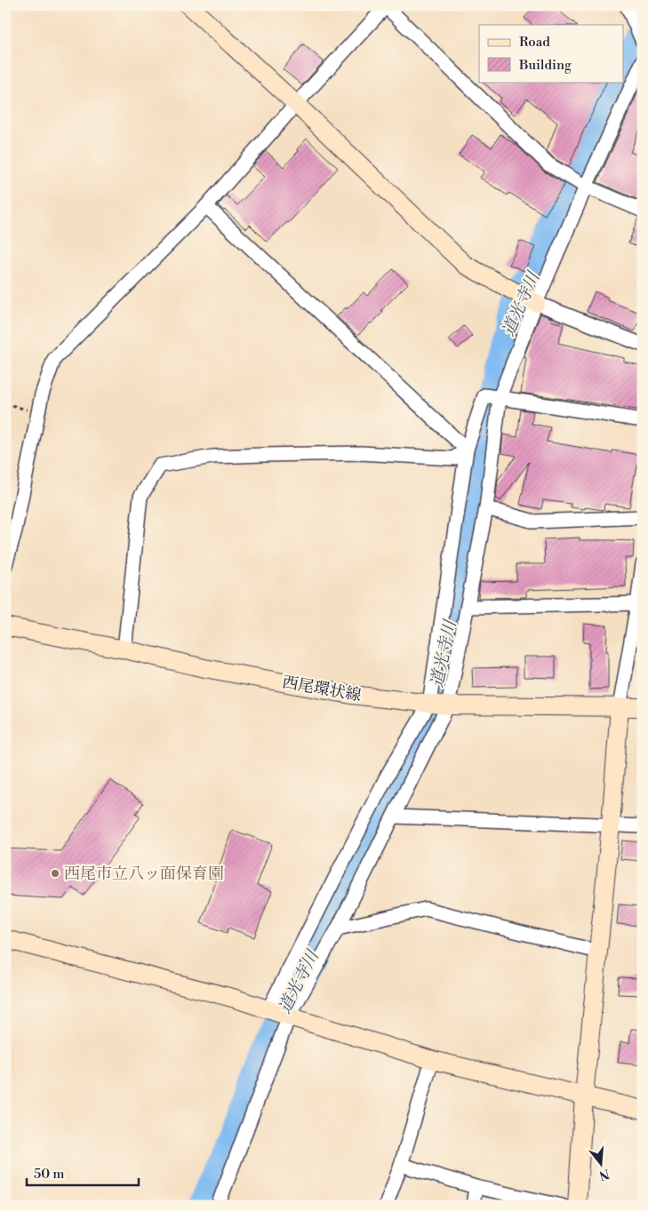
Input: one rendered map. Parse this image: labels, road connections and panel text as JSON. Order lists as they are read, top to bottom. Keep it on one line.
{"streets":{"street":["西尾環状線"]},"water":["道光寺川"],"places":["西尾市立八ッ面保育園"],"legend":["Road","Building"],"scale_bar":"50 m","north":"bottom"}
